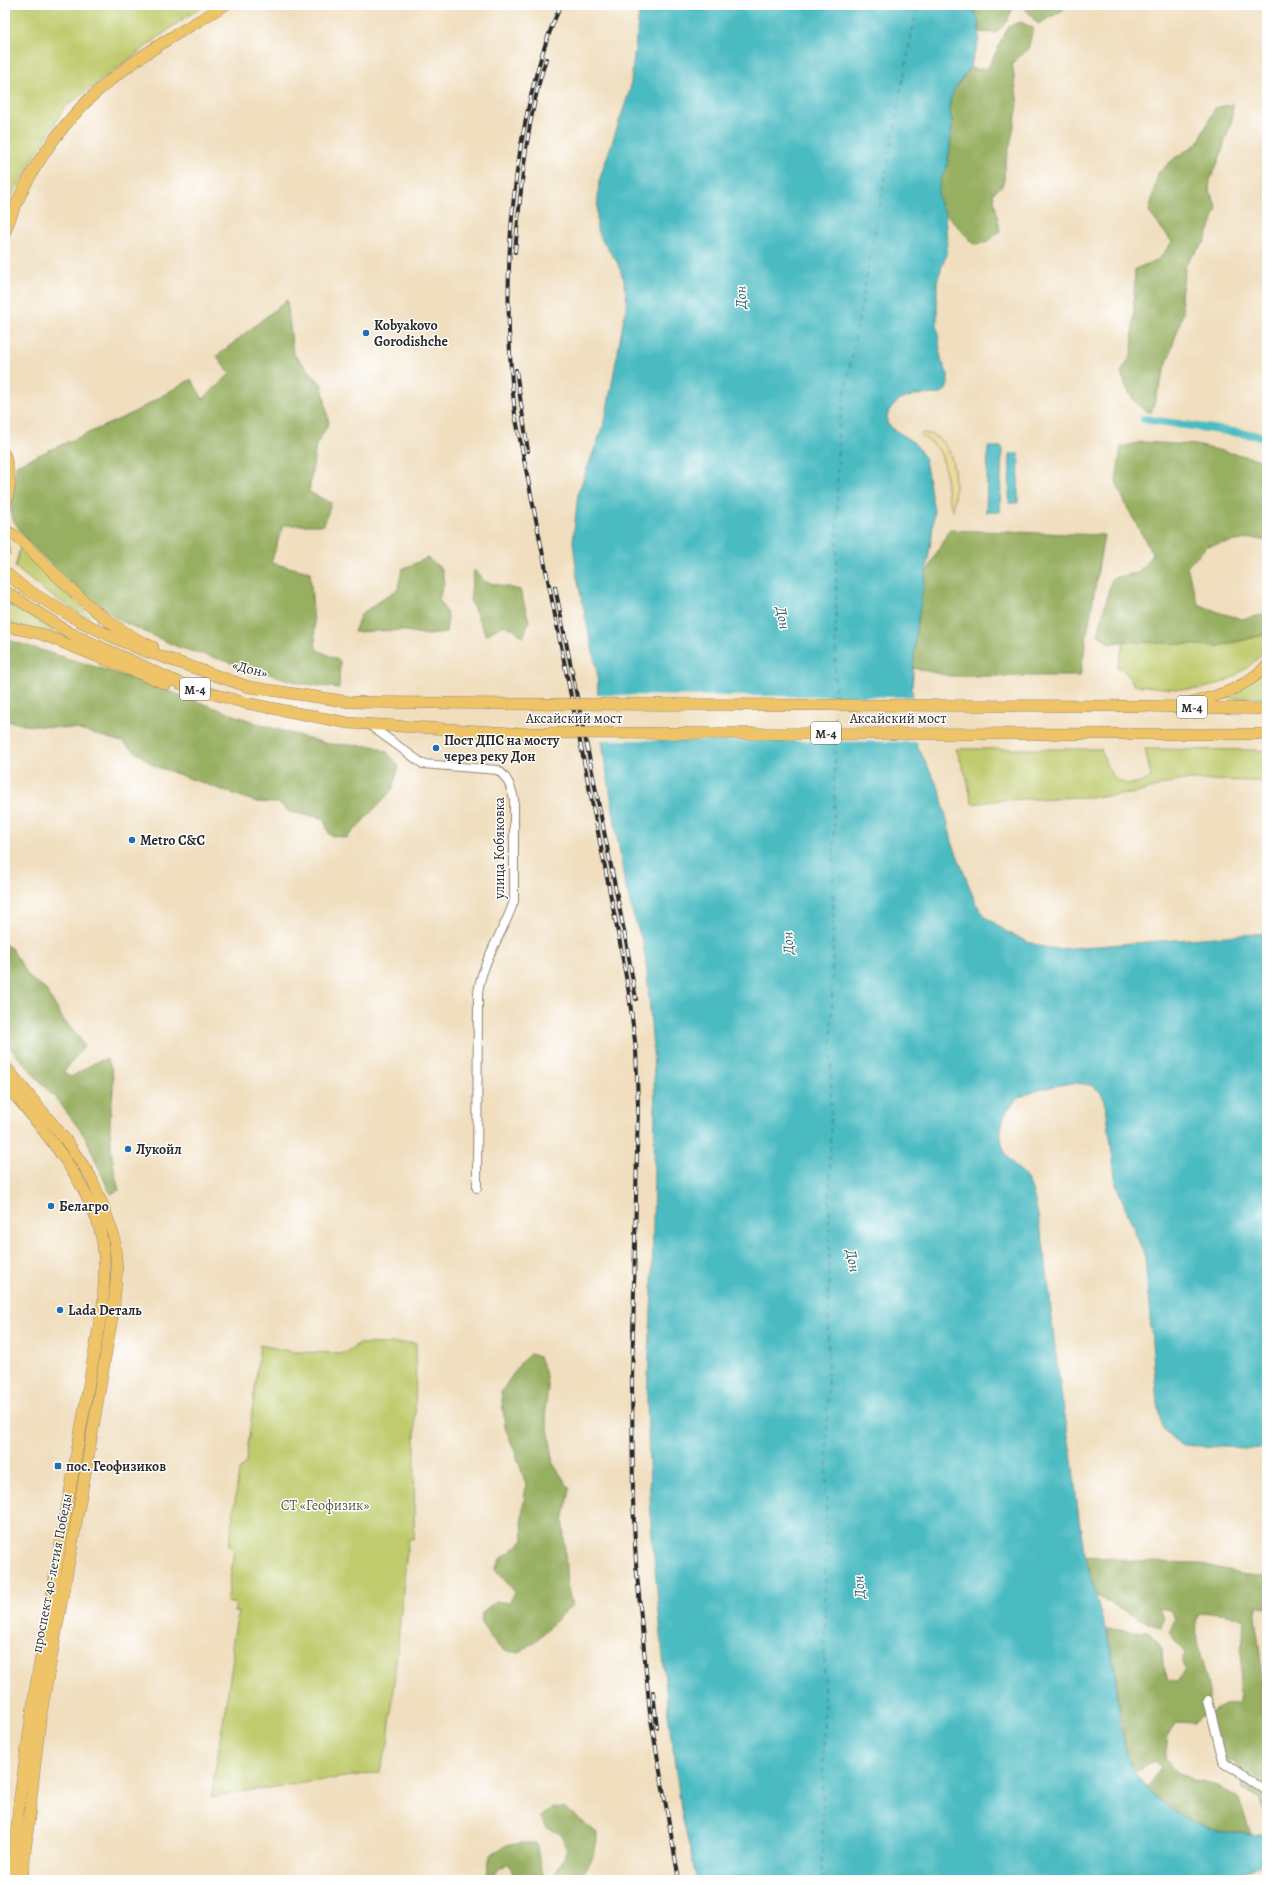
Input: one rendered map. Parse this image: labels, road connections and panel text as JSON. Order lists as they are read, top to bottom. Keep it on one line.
{"streets":{"main road":["«Дон»","М-4","Аксайский мост","проспект 40-летия Победы"],"street":["улица Кобяковка"]},"crossings":[["«Дон»","Аксайский мост"],["М-4","Аксайский мост"],["М-4","улица Кобяковка"],["Аксайский мост","улица Кобяковка"]],"water":["Дон"],"parks":["СТ «Геофизик»"],"places":{"other":["Kobyakovo Gorodishche","Пост ДПС на мосту через реку Дон","Metro C&C","Лукойл","Белагро","Lada Dеталь"],"transit":["пос. Геофизиков"]}}
